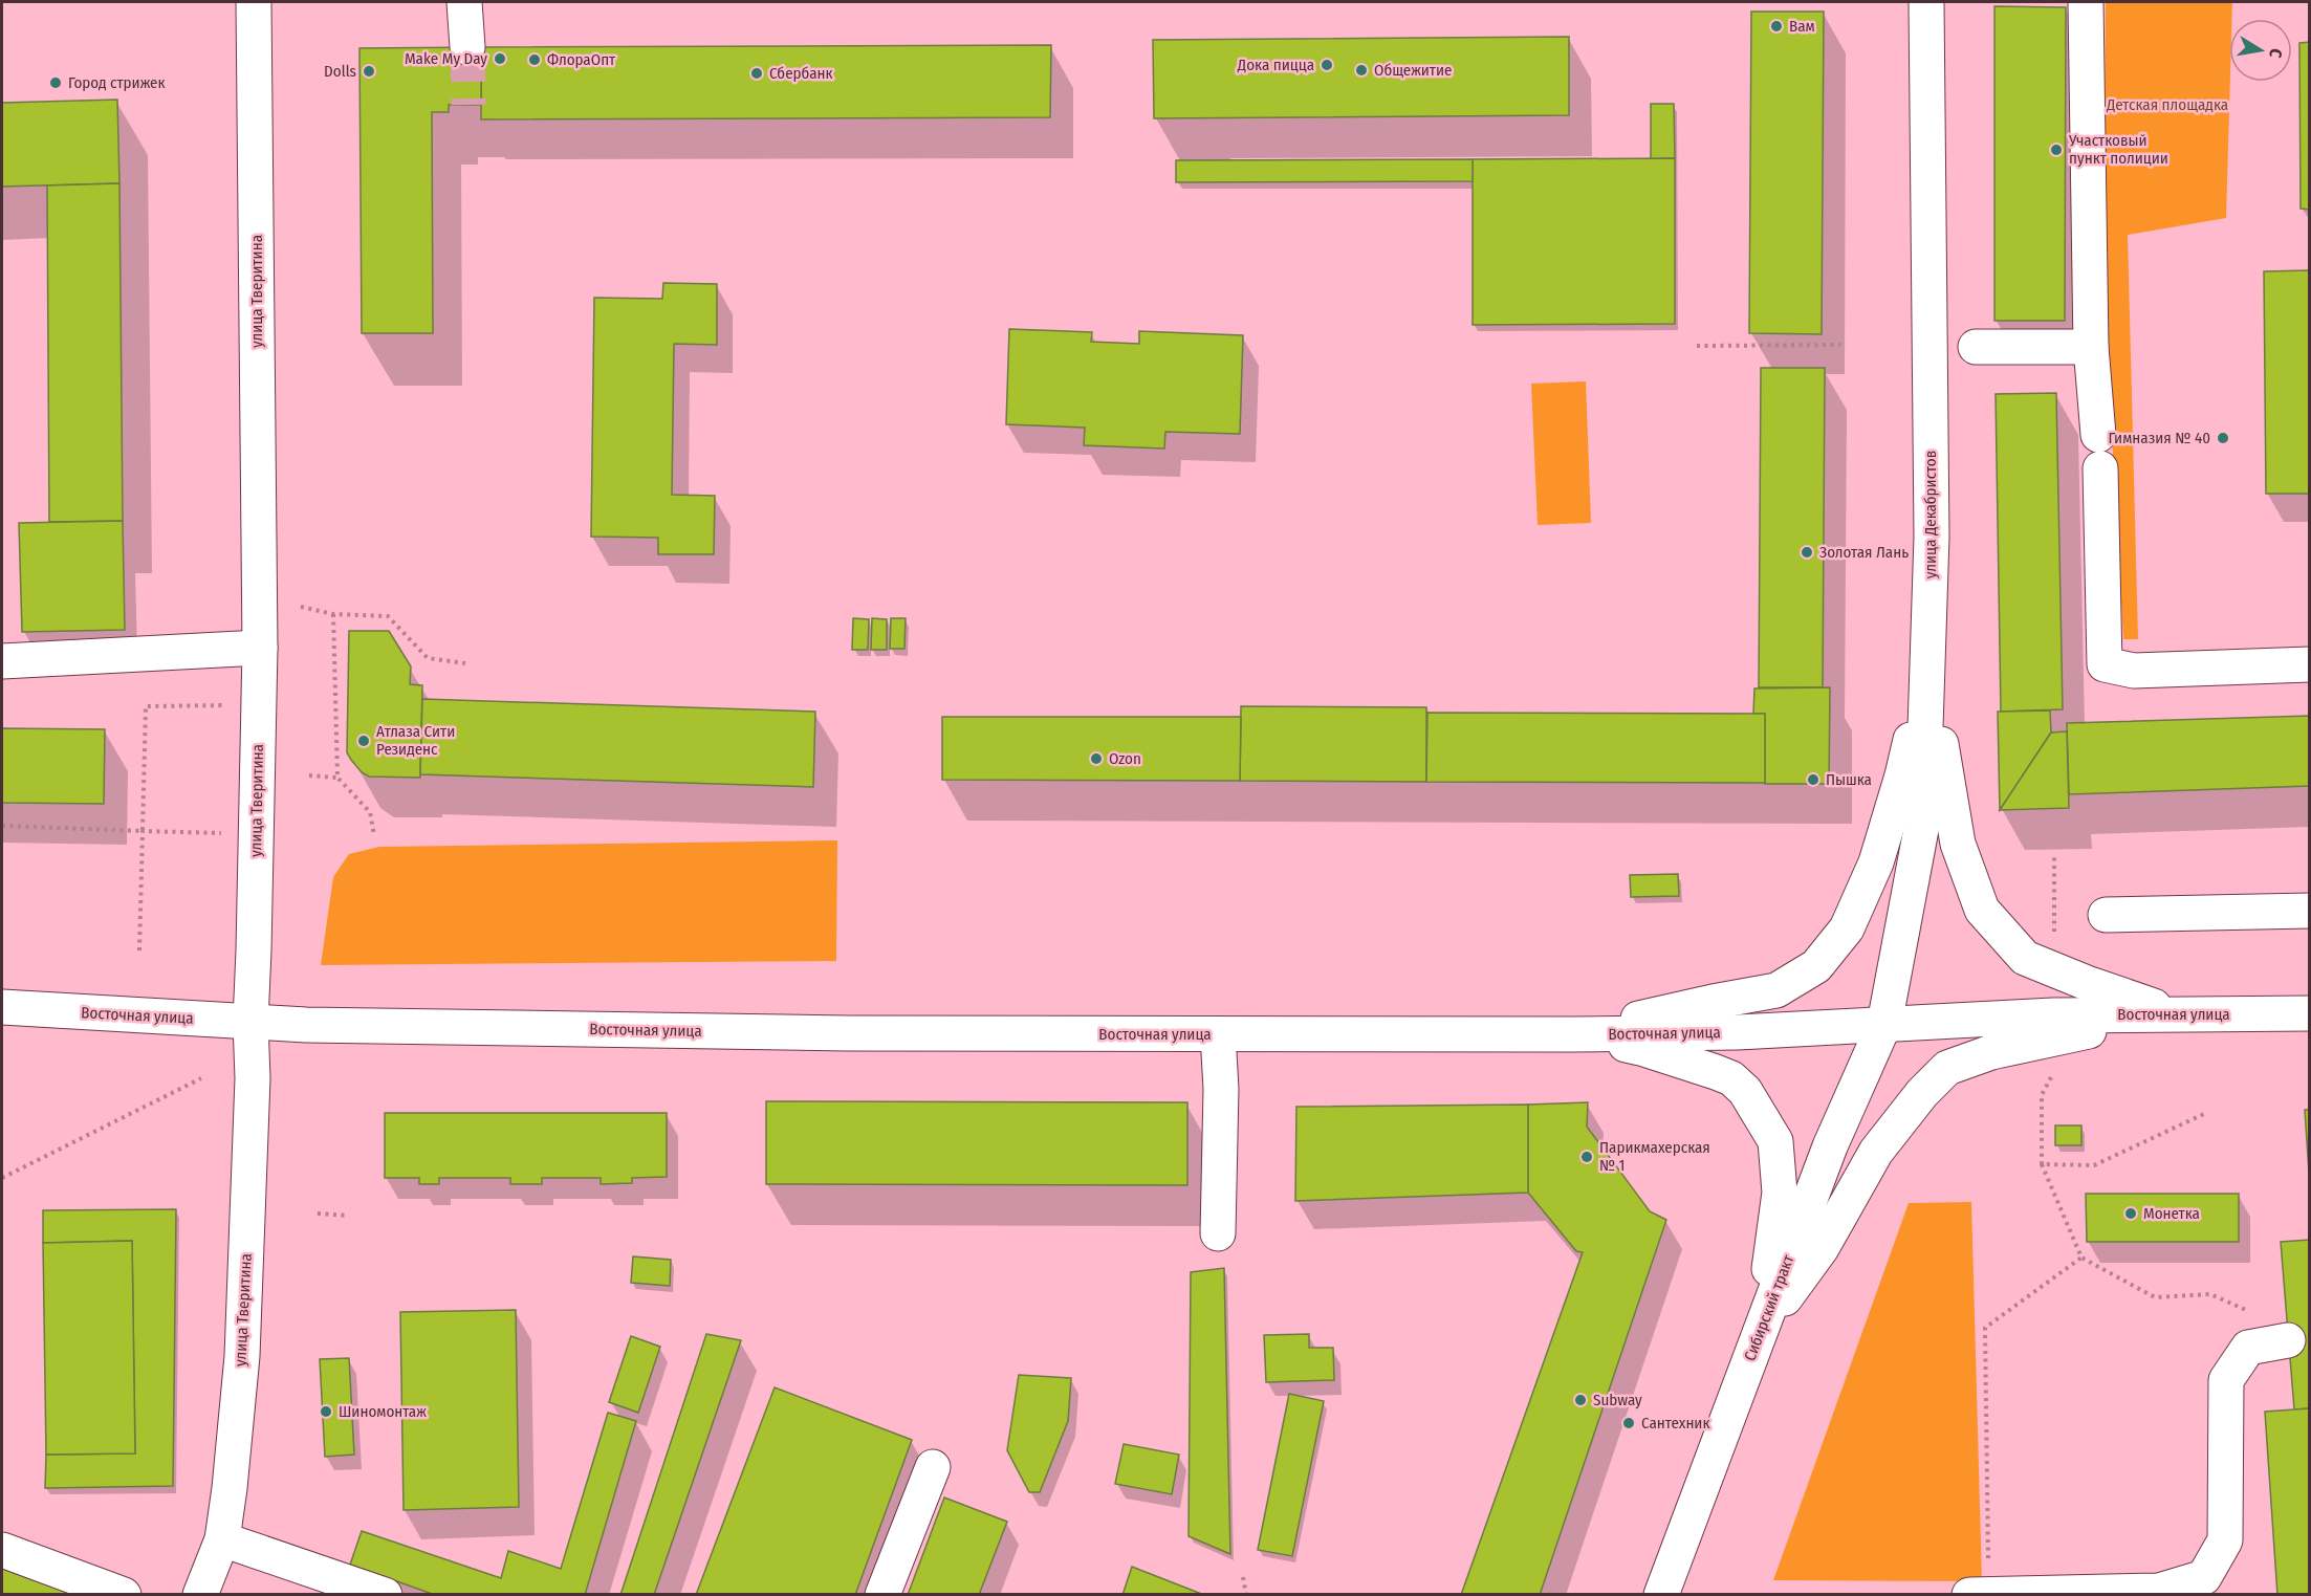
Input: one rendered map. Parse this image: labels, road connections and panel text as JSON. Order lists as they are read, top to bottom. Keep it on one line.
{"streets":{"main road":["улица Тверитина","улица Декабристов","Восточная улица","Сибирский тракт"]},"crossings":[["улица Тверитина","Восточная улица"],["улица Декабристов","Восточная улица"],["улица Декабристов","Сибирский тракт"],["Восточная улица","Сибирский тракт"]],"parks":["Детская площадка"],"places":["Вам","Make My Day","ФлораОпт","Дока пицца","Общежитие","Dolls","Сбербанк","Город стрижек","Участковый пункт полиции","Гимназия № 40","Золотая Лань","Атлаза Сити Резиденс","Ozon","Пышка","Парикмахерская № 1","Монетка","Subway","Шиномонтаж","Сантехник"],"north":"right"}
